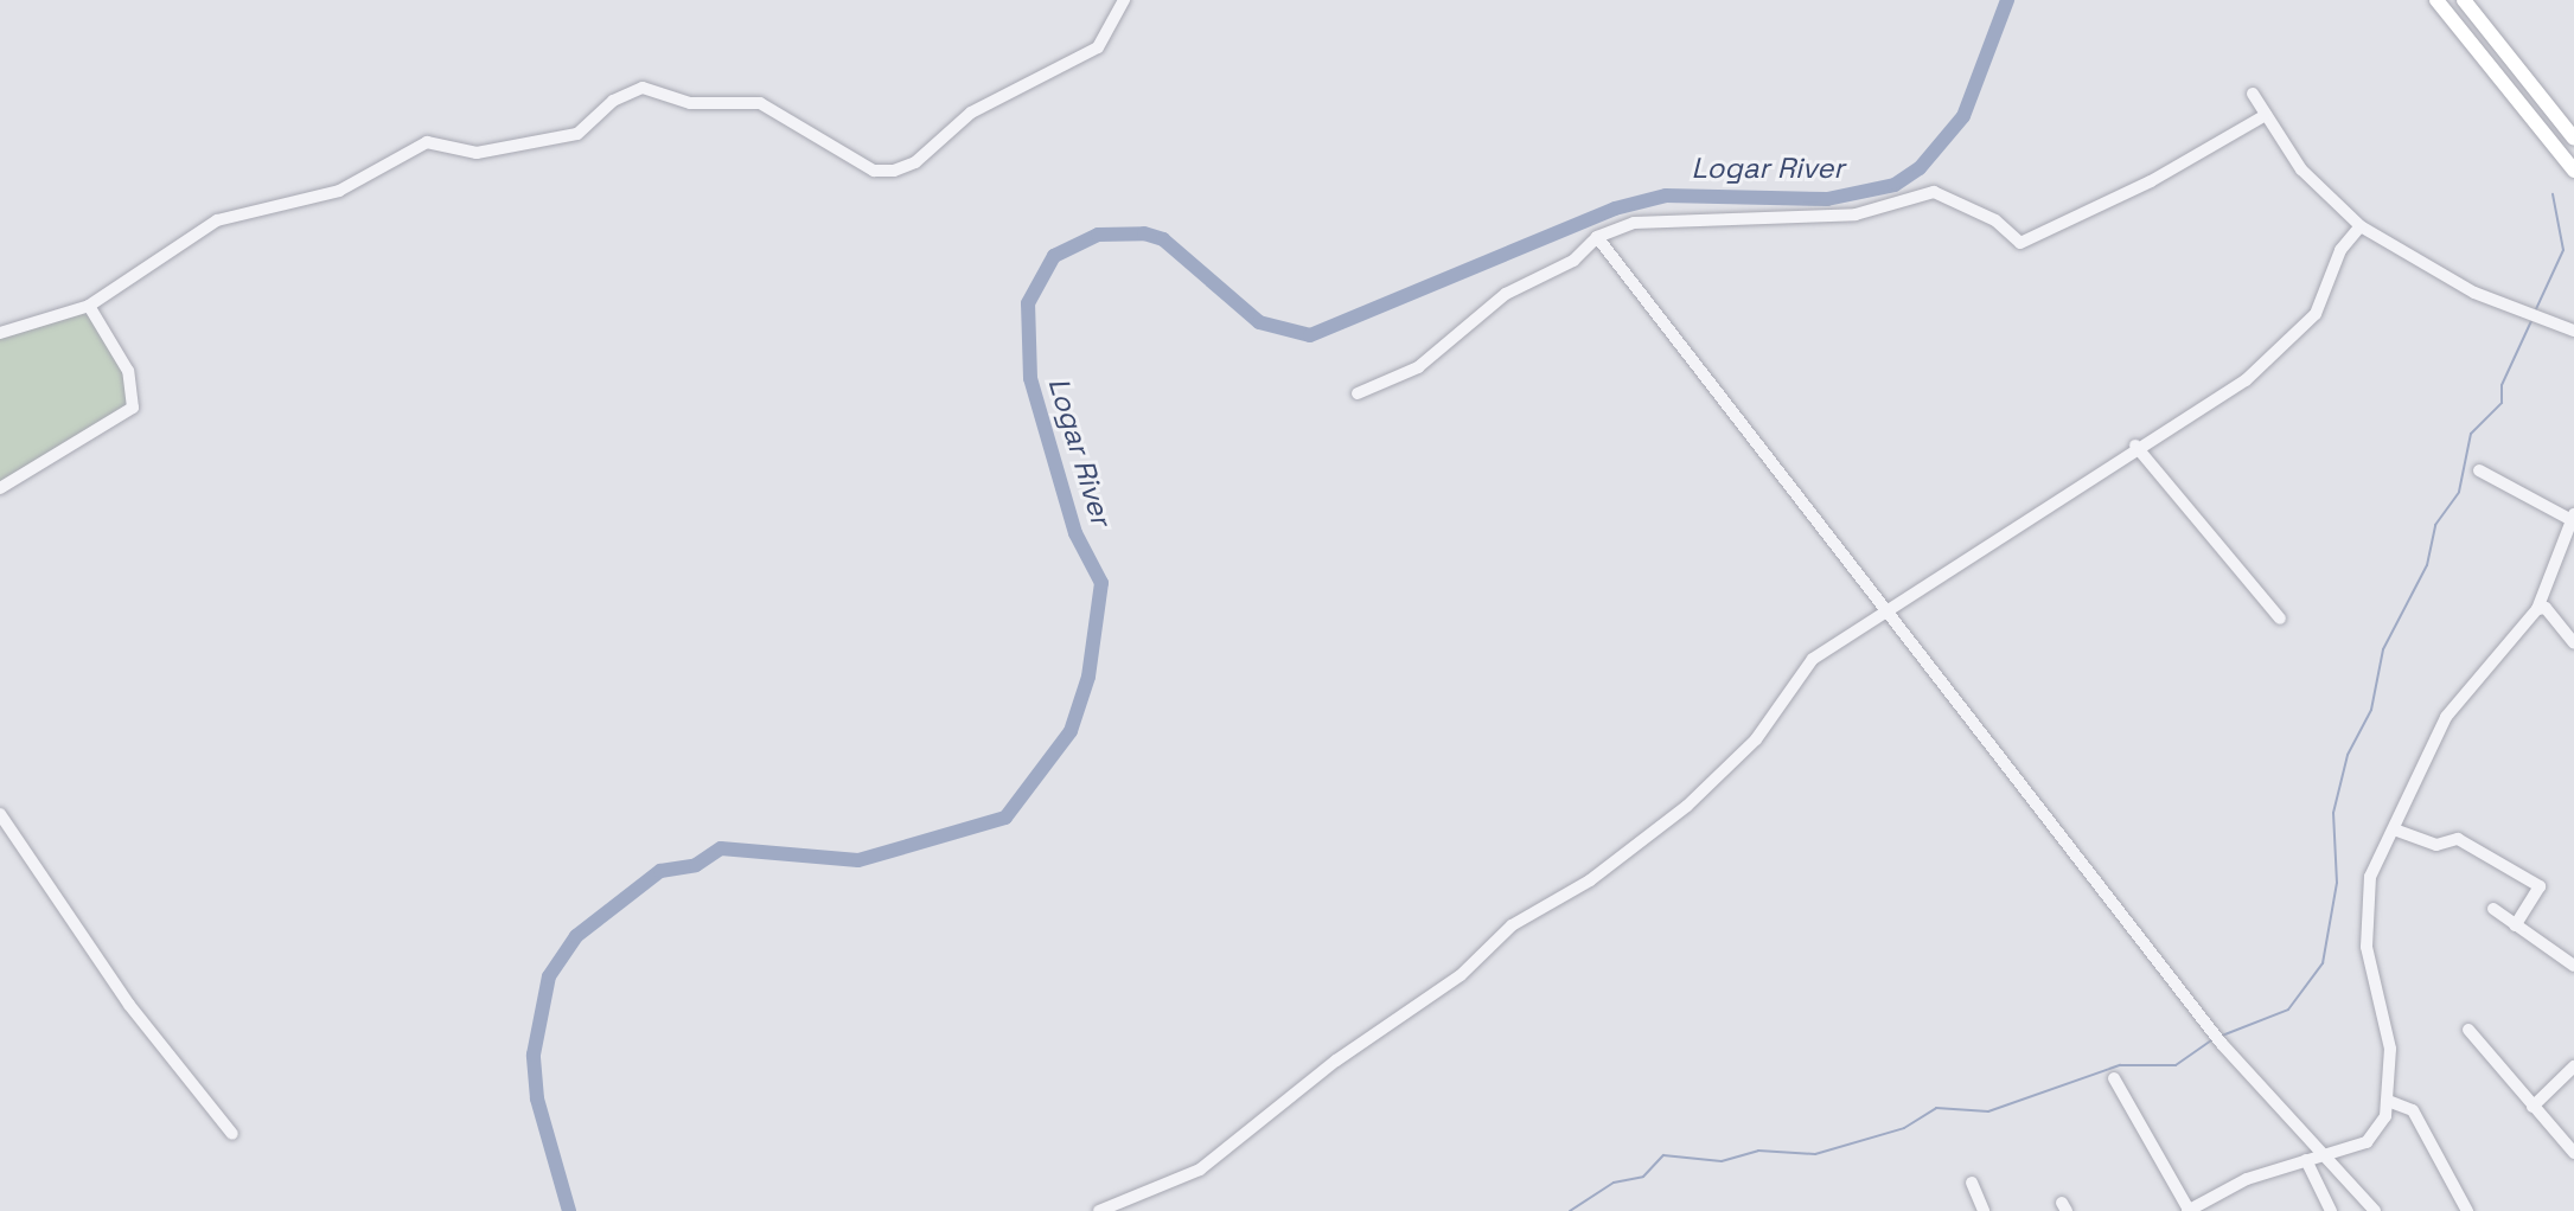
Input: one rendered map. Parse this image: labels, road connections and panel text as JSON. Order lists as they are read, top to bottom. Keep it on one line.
{"water":["Logar River"]}
